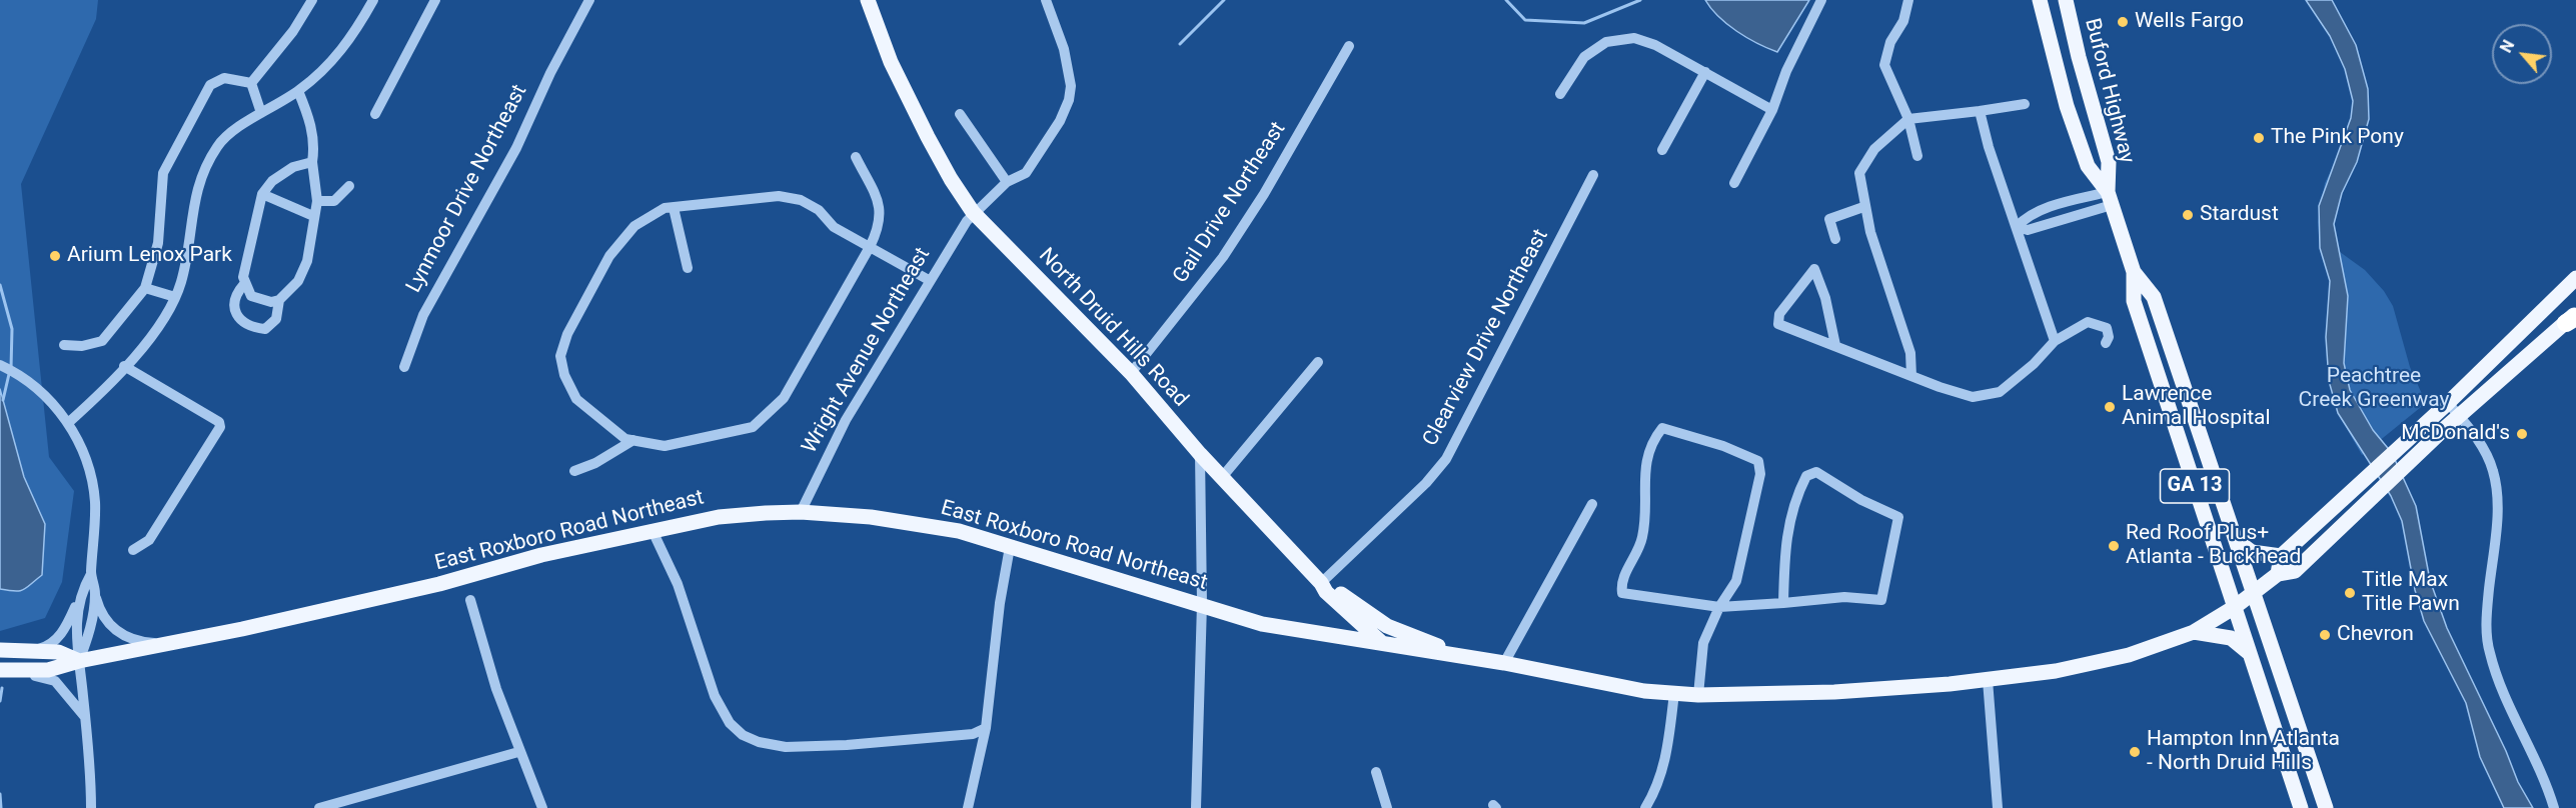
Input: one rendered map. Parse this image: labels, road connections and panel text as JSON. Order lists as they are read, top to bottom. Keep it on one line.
{"streets":{"main road":["Buford Highway","North Druid Hills Road","GA 13","East Roxboro Road Northeast"],"street":["Lynmoor Drive Northeast","Gail Drive Northeast","Clearview Drive Northeast","Wright Avenue Northeast"]},"crossings":[["Gail Drive Northeast","North Druid Hills Road"],["North Druid Hills Road","Clearview Drive Northeast"],["North Druid Hills Road","Wright Avenue Northeast"],["North Druid Hills Road","East Roxboro Road Northeast"],["Wright Avenue Northeast","East Roxboro Road Northeast"]],"parks":["Peachtree Creek Greenway"],"places":["Wells Fargo","The Pink Pony","Stardust","Arium Lenox Park","Lawrence Animal Hospital","McDonald's","Red Roof Plus+ Atlanta - Buckhead","Title Max Title Pawn","Chevron","Hampton Inn Atlanta - North Druid Hills"],"north":"top left"}
